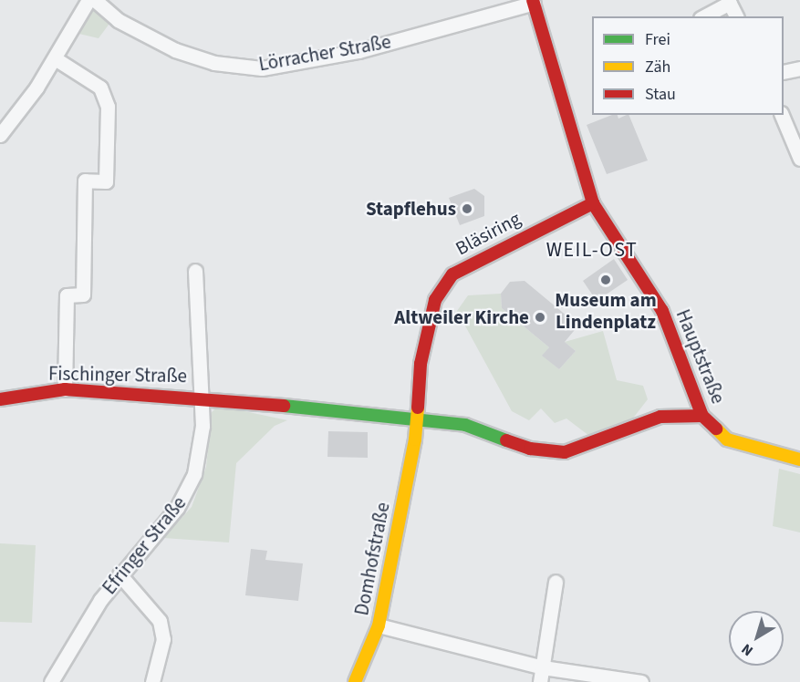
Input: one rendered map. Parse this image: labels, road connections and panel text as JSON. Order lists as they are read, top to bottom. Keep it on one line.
{"streets":{"street":["Lörracher Straße","Bläsiring","Hauptstraße","Fischinger Straße","Efringer Straße","Domhofstraße"]},"crossings":[["Lörracher Straße","Hauptstraße"],["Bläsiring","Hauptstraße"],["Bläsiring","Domhofstraße"],["Fischinger Straße","Efringer Straße"]],"districts":["WEIL-OST"],"places":["Stapflehus","Museum am Lindenplatz","Altweiler Kirche"],"legend":["Frei","Zäh","Stau"],"north":"bottom left"}
